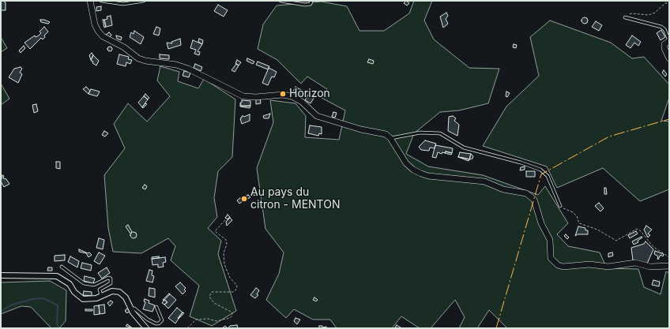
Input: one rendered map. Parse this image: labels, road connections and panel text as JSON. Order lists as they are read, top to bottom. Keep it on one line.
{"places":["Horizon","Au pays du citron - MENTON"]}
